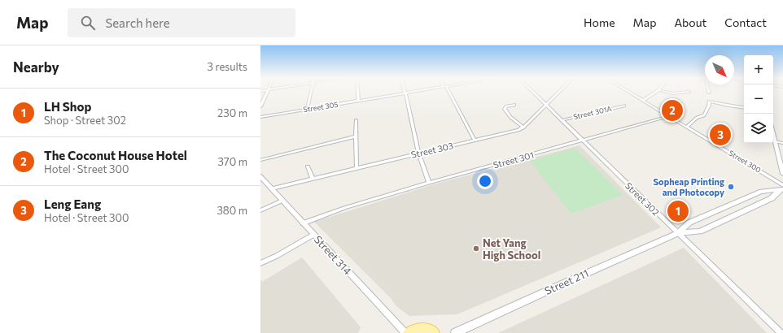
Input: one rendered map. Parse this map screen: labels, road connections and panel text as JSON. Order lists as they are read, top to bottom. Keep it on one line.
{"streets":{"main road":["Street 211"],"street":["Street 305","Street 301A","Street 303","Street 301","Street 300","Street 302","Street 314"]},"crossings":[["Street 301A","Street 302"],["Street 303","Street 302"],["Street 303","Street 314"],["Street 301","Street 300"],["Street 301","Street 302"],["Street 301","Street 314"],["Street 300","Street 211"],["Street 302","Street 211"]],"places":["Sopheap Printing and Photocopy","Net Yang High School"],"north":"bottom right","page":{"header":"Map","search":"Search here","nav":["Home","Map","About","Contact"],"heading":["Nearby","3 results"],"map_buttons":["+","−"],"list":[{"mark":"1","name":"LH Shop","note":"Shop · Street 302","value":"230 m"},{"mark":"2","name":"The Coconut House Hotel","note":"Hotel · Street 300","value":"370 m"},{"mark":"3","name":"Leng Eang","note":"Hotel · Street 300","value":"380 m"}],"pins":["2","3","1"]}}
